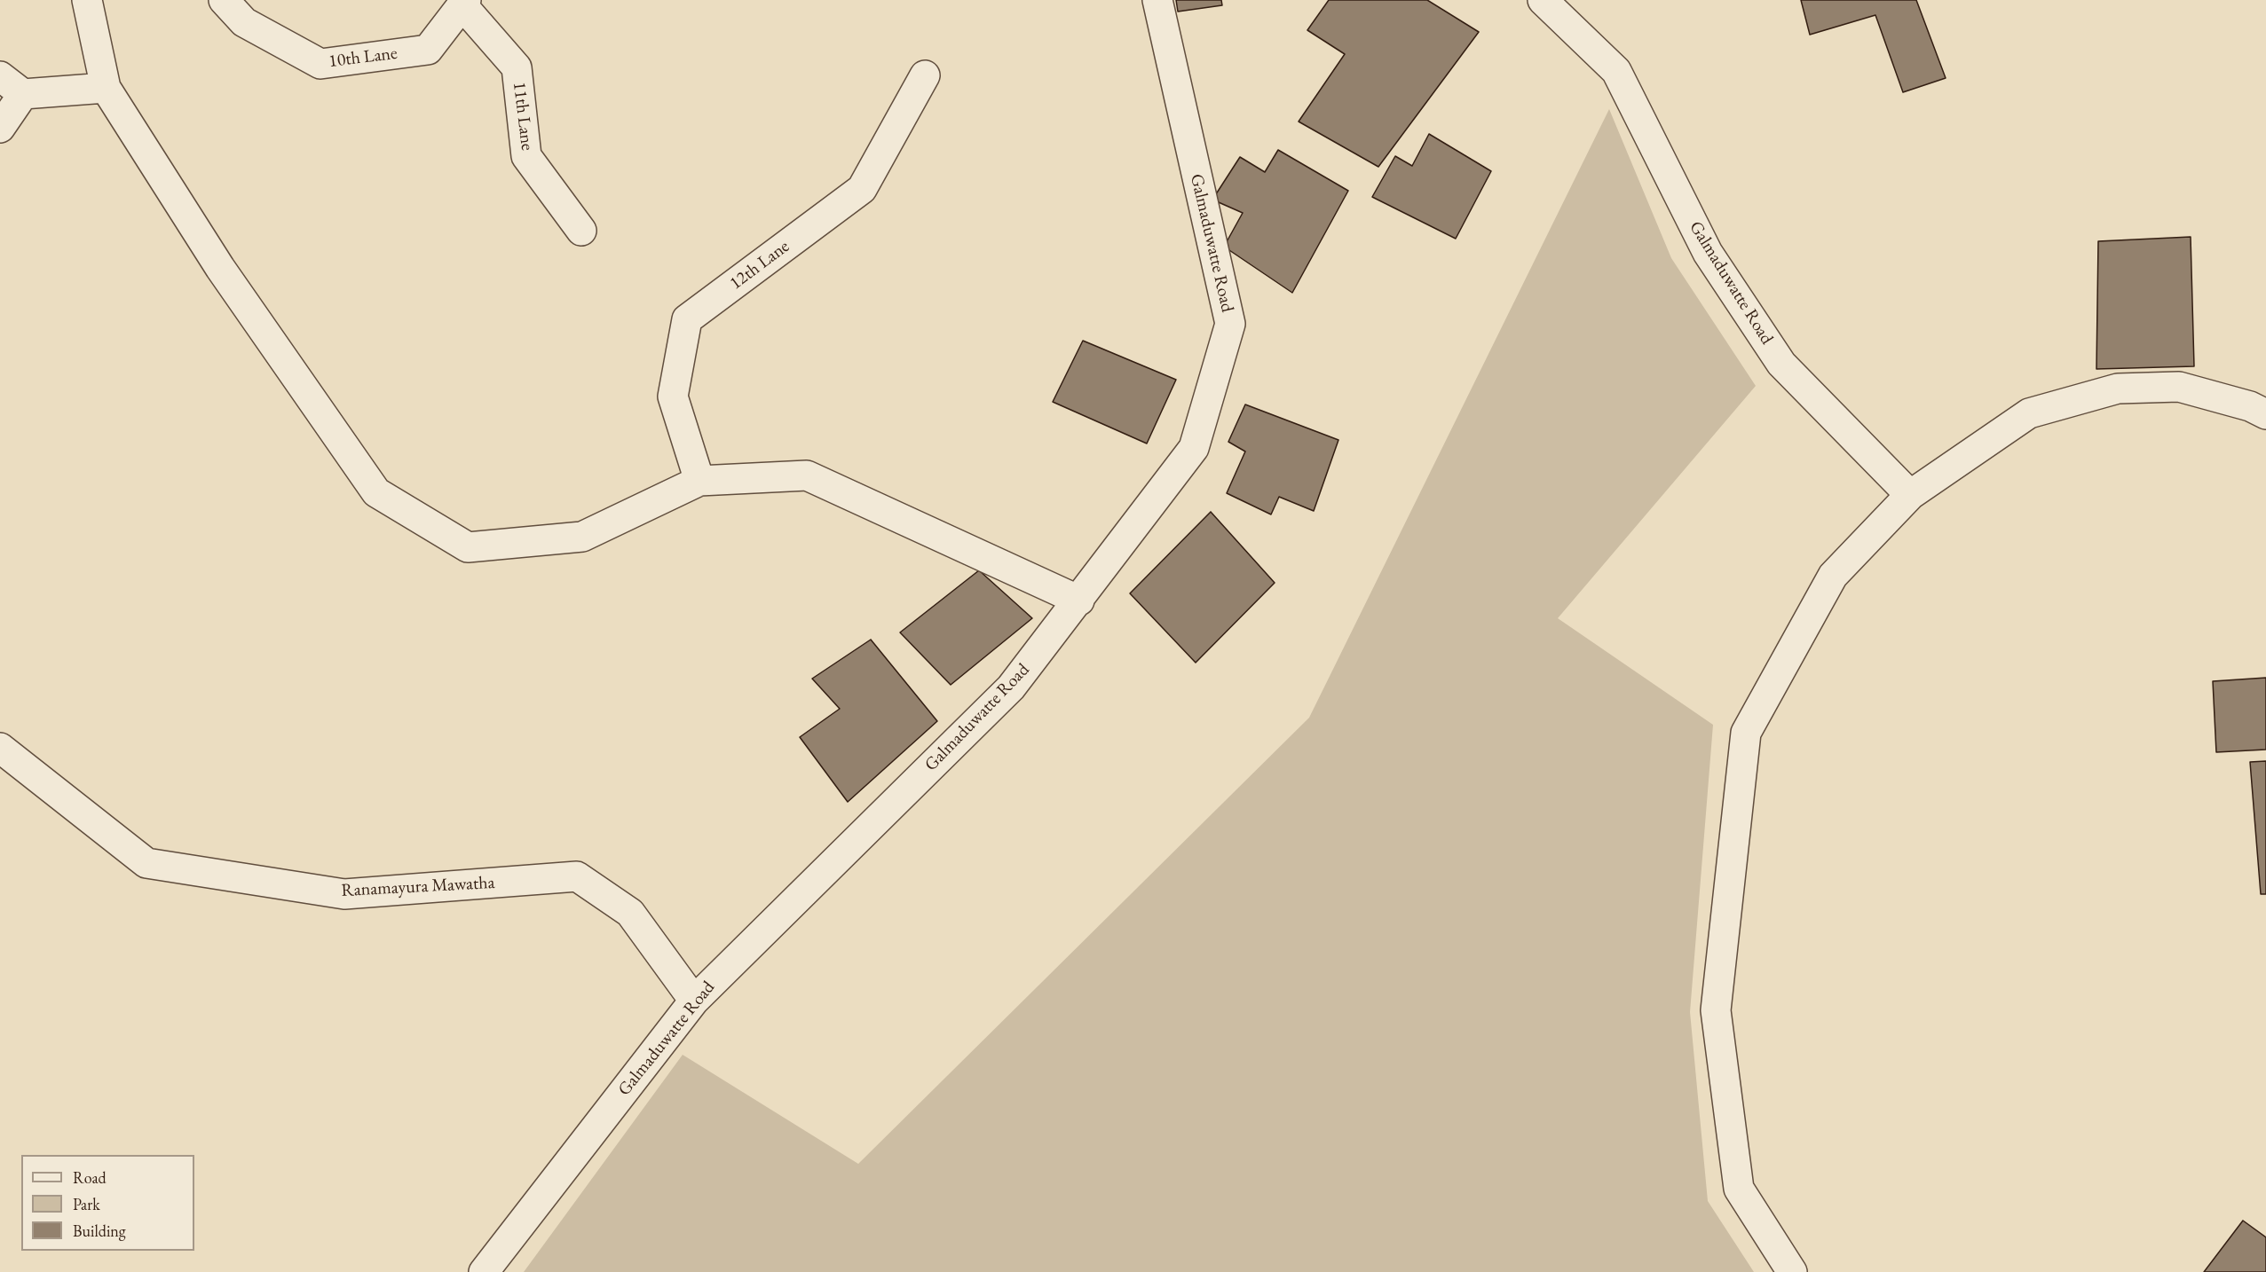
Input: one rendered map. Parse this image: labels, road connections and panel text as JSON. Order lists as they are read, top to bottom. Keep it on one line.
{"streets":{"street":["10th Lane","11th Lane","Galmaduwatte Road","12th Lane","Ranamayura Mawatha"]},"crossings":[["10th Lane","11th Lane"],["Galmaduwatte Road","Ranamayura Mawatha"]],"legend":["Road","Park","Building"]}
